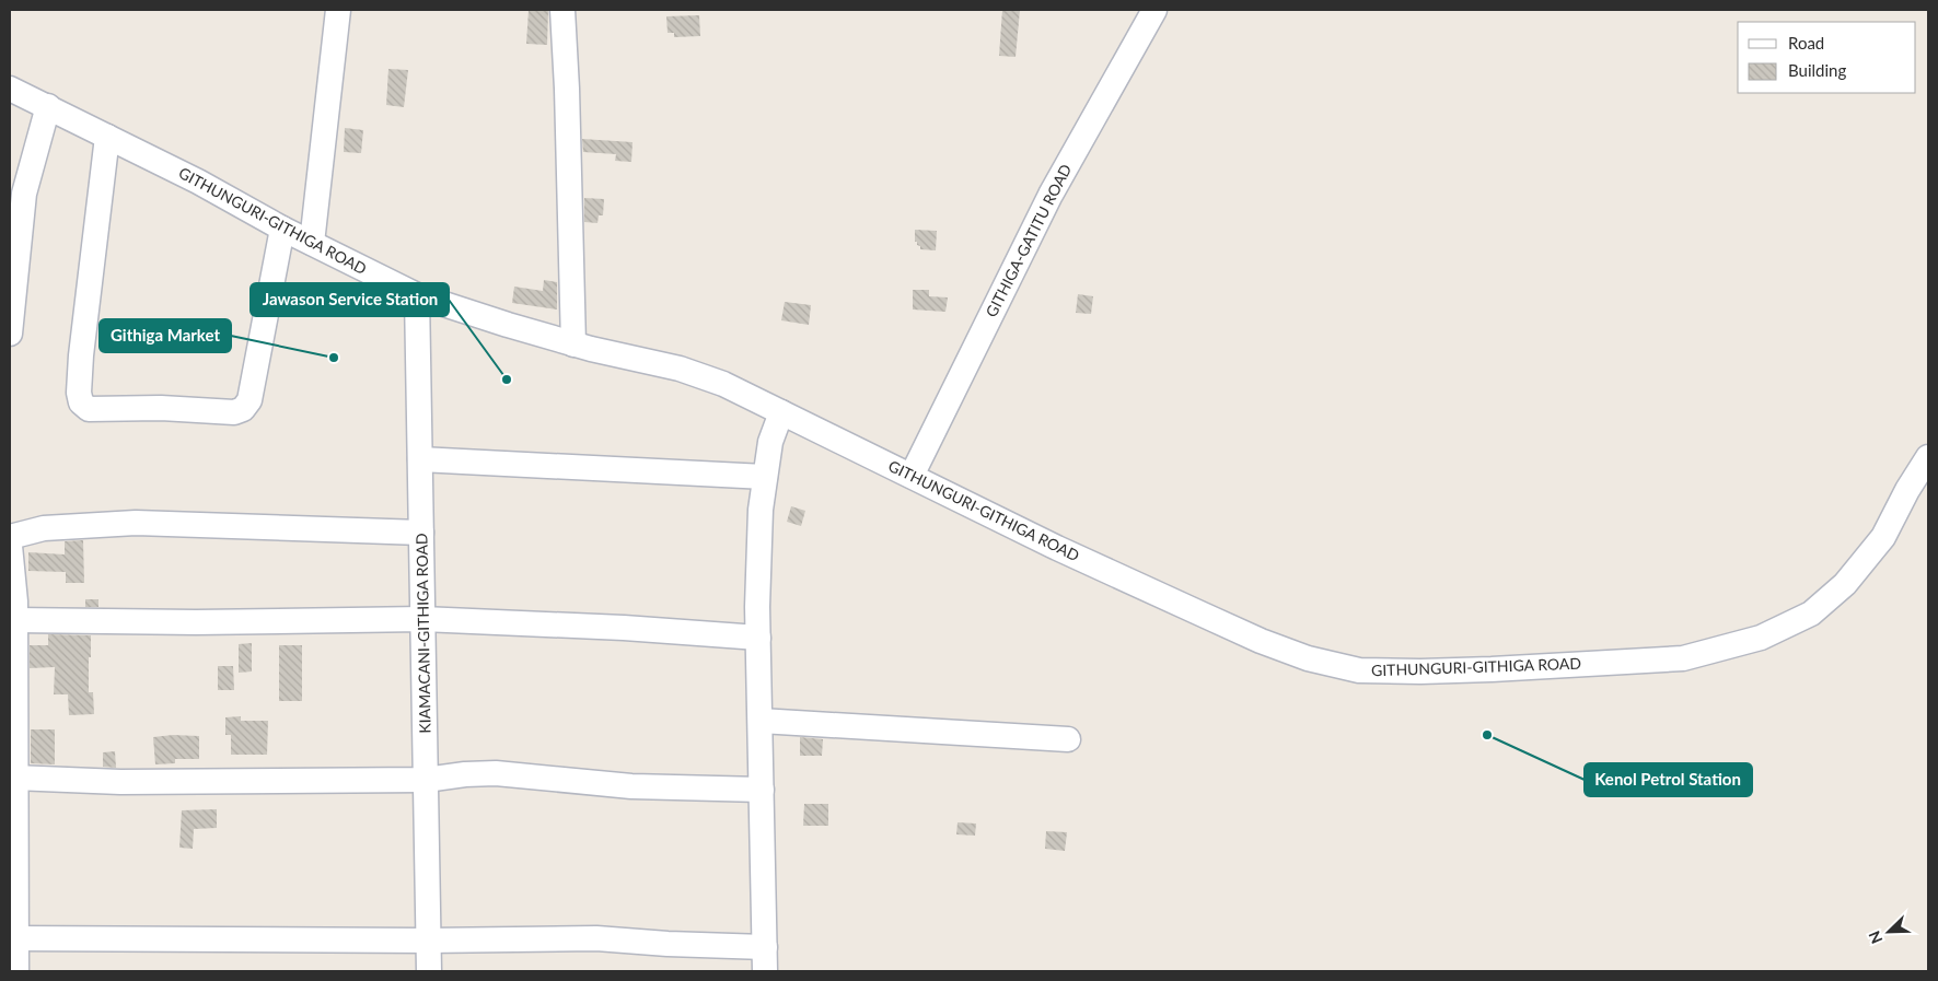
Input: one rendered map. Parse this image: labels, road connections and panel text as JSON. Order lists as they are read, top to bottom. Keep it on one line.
{"streets":{"street":["GITHUNGURI-GITHIGA ROAD","GITHIGA-GATITU ROAD","KIAMACANI-GITHIGA ROAD"]},"crossings":[["GITHUNGURI-GITHIGA ROAD","GITHIGA-GATITU ROAD"],["GITHUNGURI-GITHIGA ROAD","KIAMACANI-GITHIGA ROAD"]],"places":["Githiga Market","Jawason Service Station","Kenol Petrol Station"],"legend":["Road","Building"],"north":"bottom left"}
